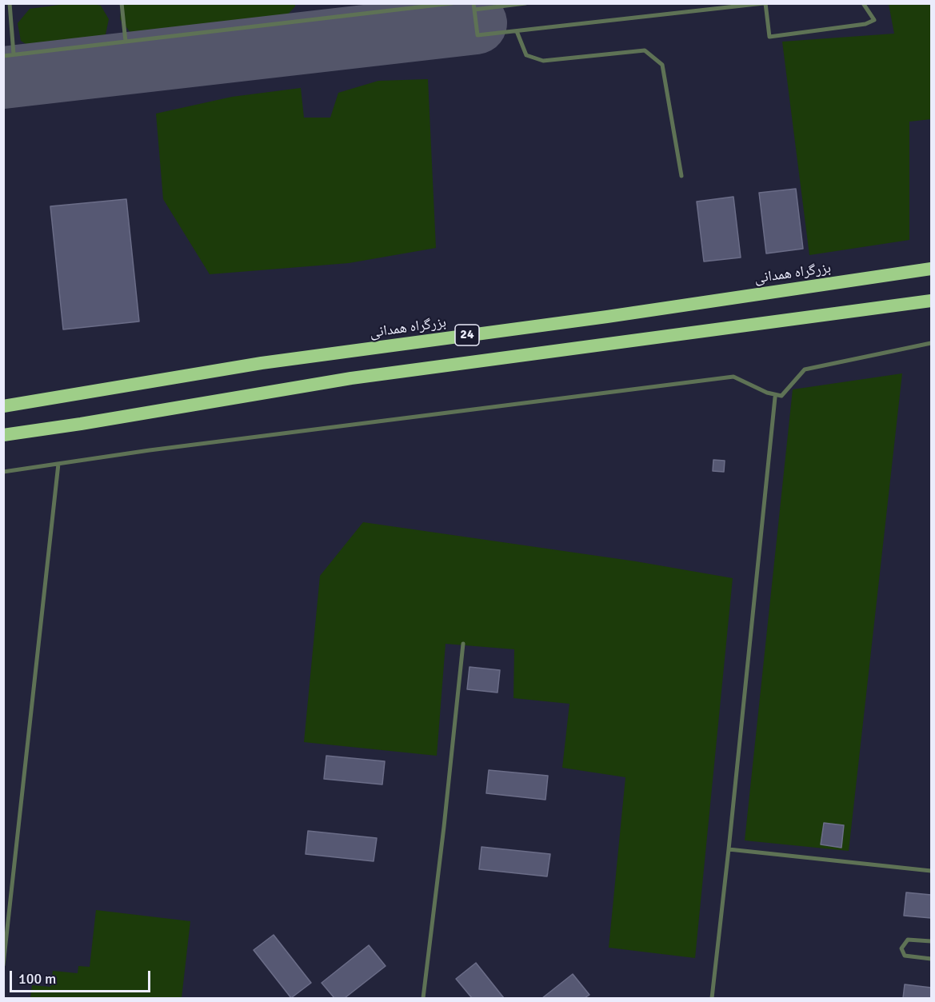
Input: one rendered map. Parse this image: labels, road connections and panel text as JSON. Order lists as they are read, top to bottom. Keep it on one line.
{"streets":{"highway":["بزرگراه همدانی","24"]},"scale_bar":"100 m"}
